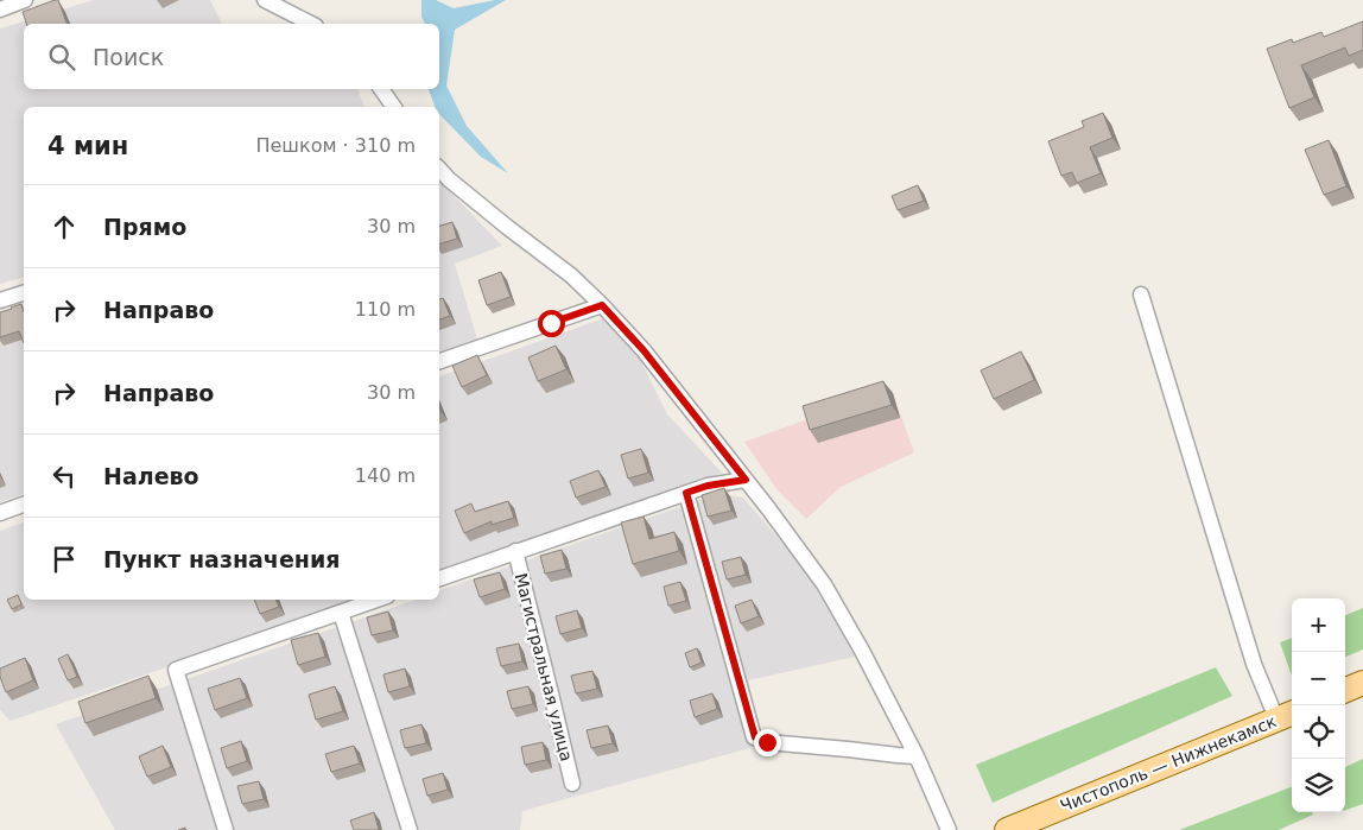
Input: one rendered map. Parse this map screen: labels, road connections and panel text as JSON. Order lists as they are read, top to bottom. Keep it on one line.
{"streets":{"main road":["Чистополь — Нижнекамск"],"street":["Магистральная улица"]},"page":{"search":"Поиск","heading":["4 мин","Пешком · 310 m"],"list":[["Прямо","30 m"],["Направо","110 m"],["Направо","30 m"],["Налево","140 m"],"Пункт назначения"],"map_buttons":["+","−"]}}
